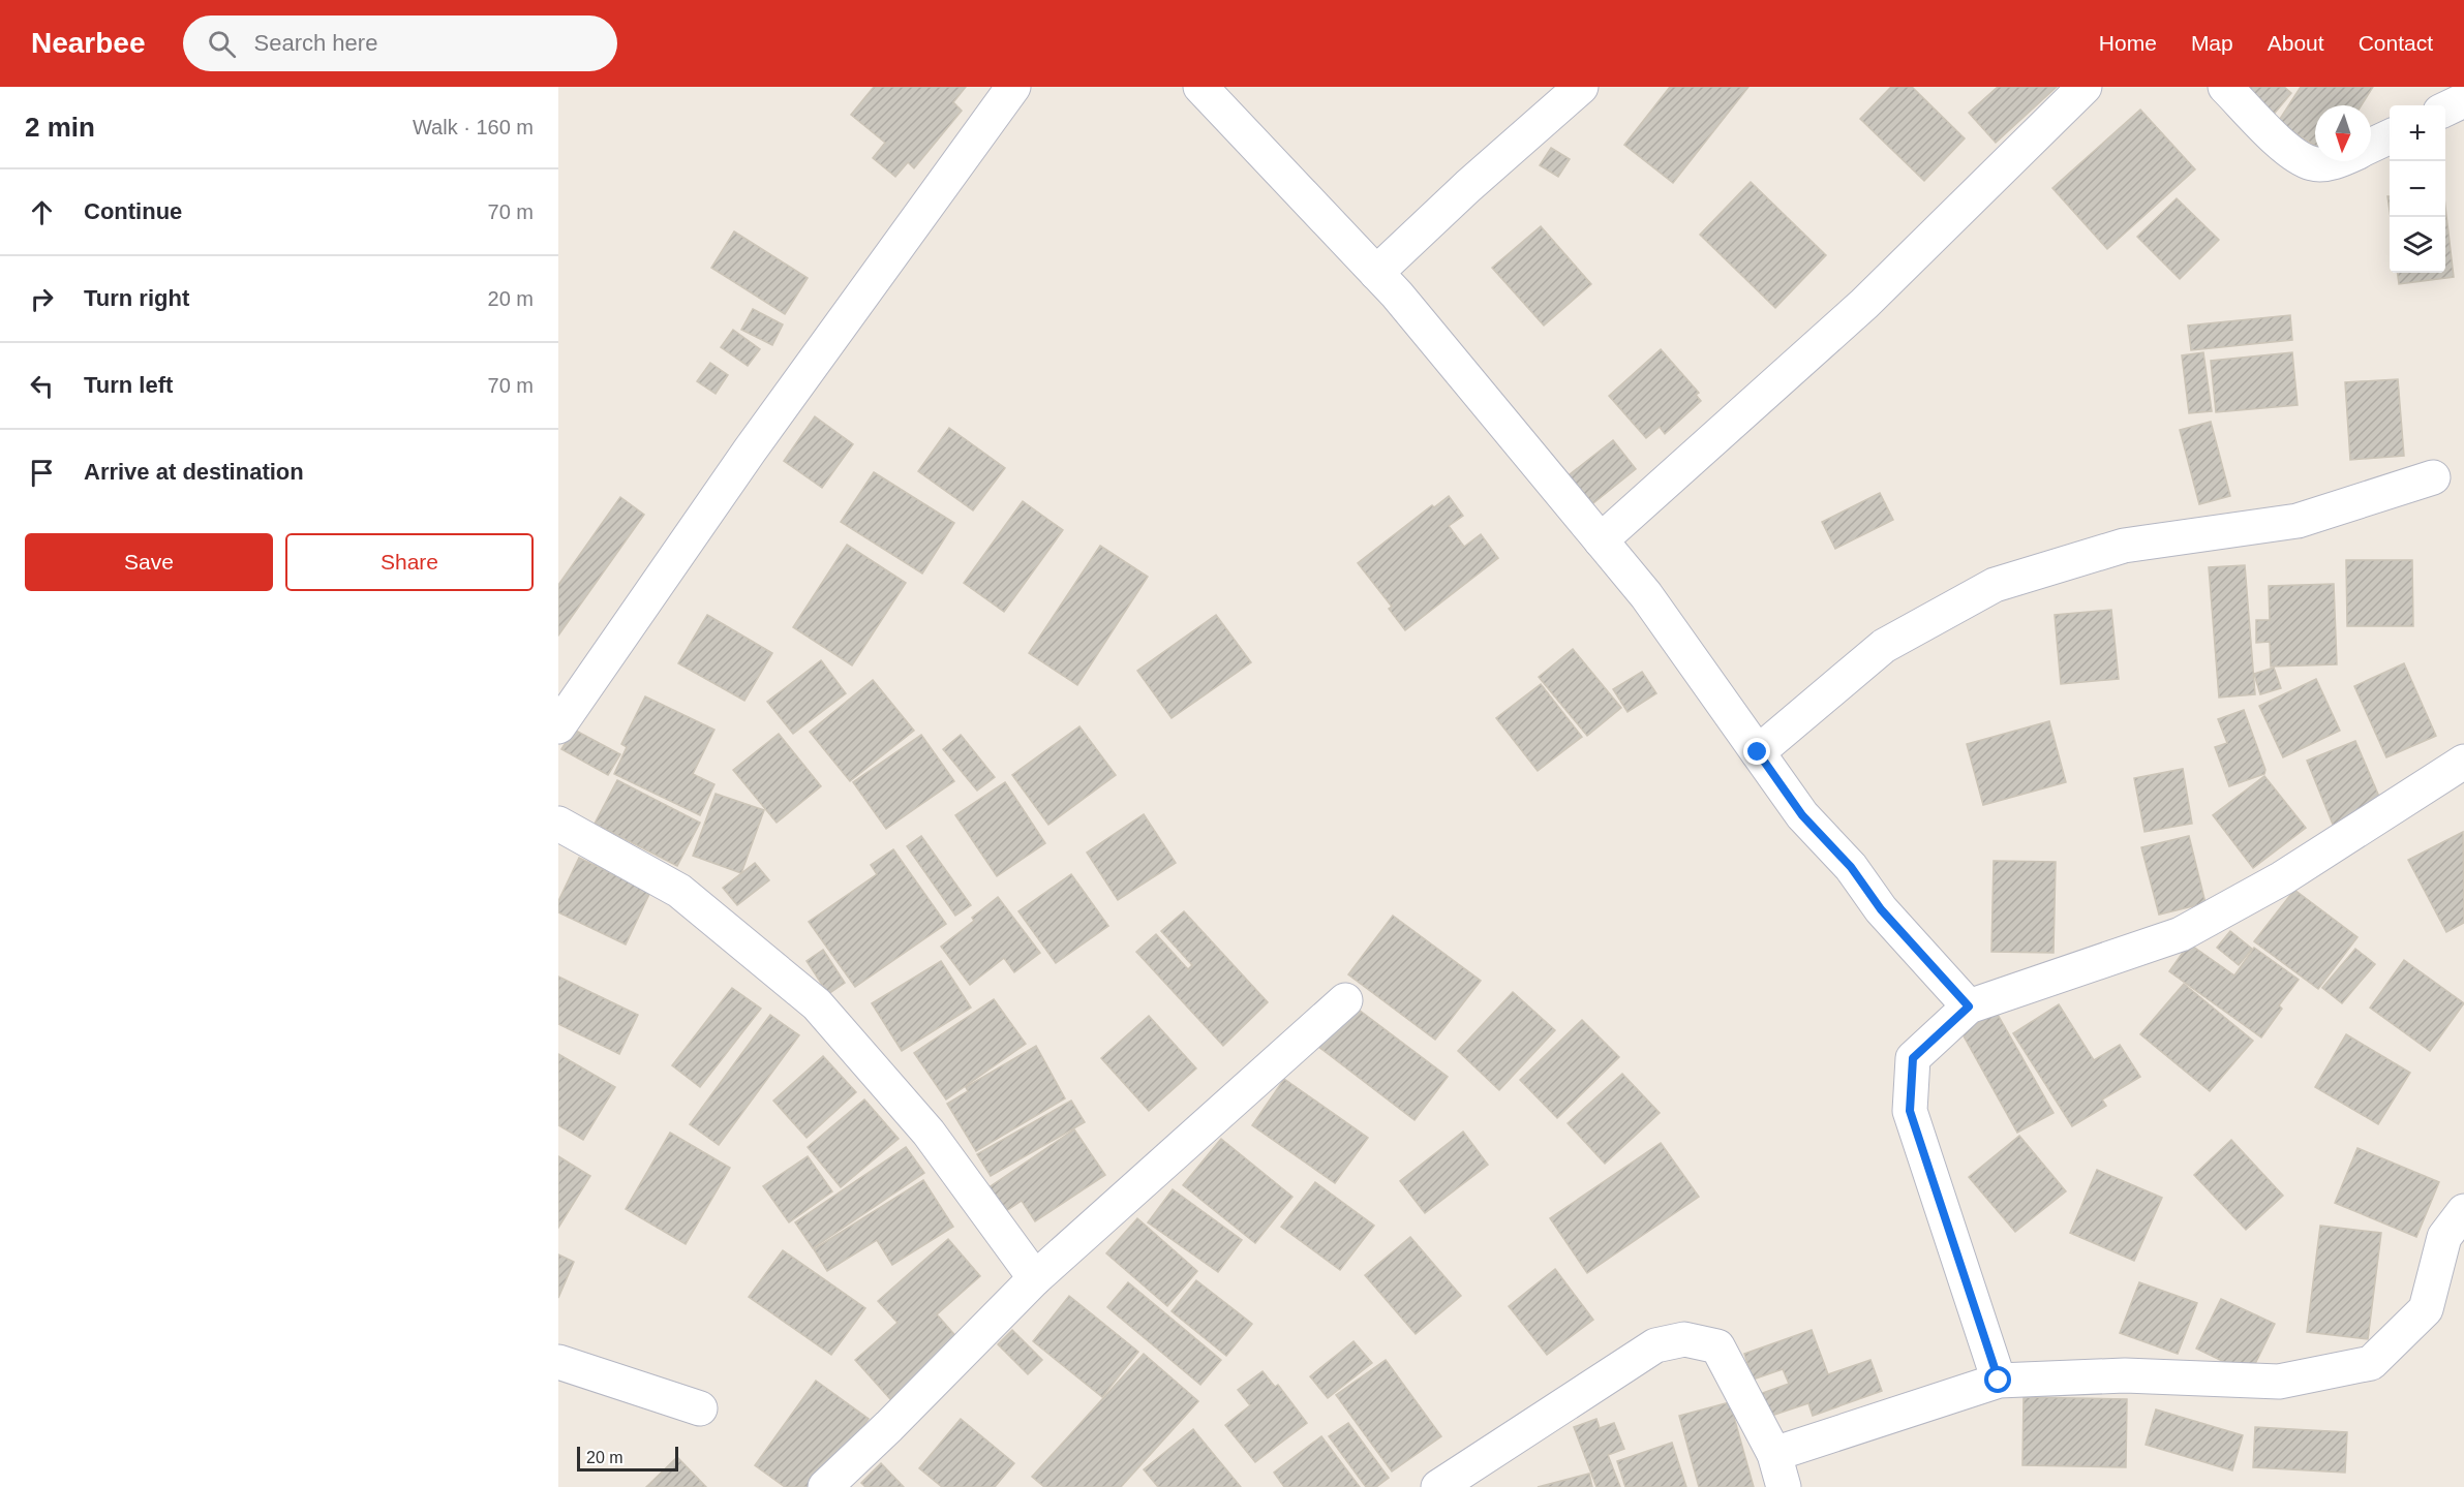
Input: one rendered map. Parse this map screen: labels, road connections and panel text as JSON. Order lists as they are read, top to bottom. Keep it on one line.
{"scale_bar":"20 m","north":"bottom","page":{"header":"Nearbee","search":"Search here","nav":["Home","Map","About","Contact"],"heading":["2 min","Walk · 160 m"],"map_buttons":["+","−"],"list":[["Continue","70 m"],["Turn right","20 m"],["Turn left","70 m"],"Arrive at destination"],"buttons":["Save","Share"],"scale":"20 m"}}
